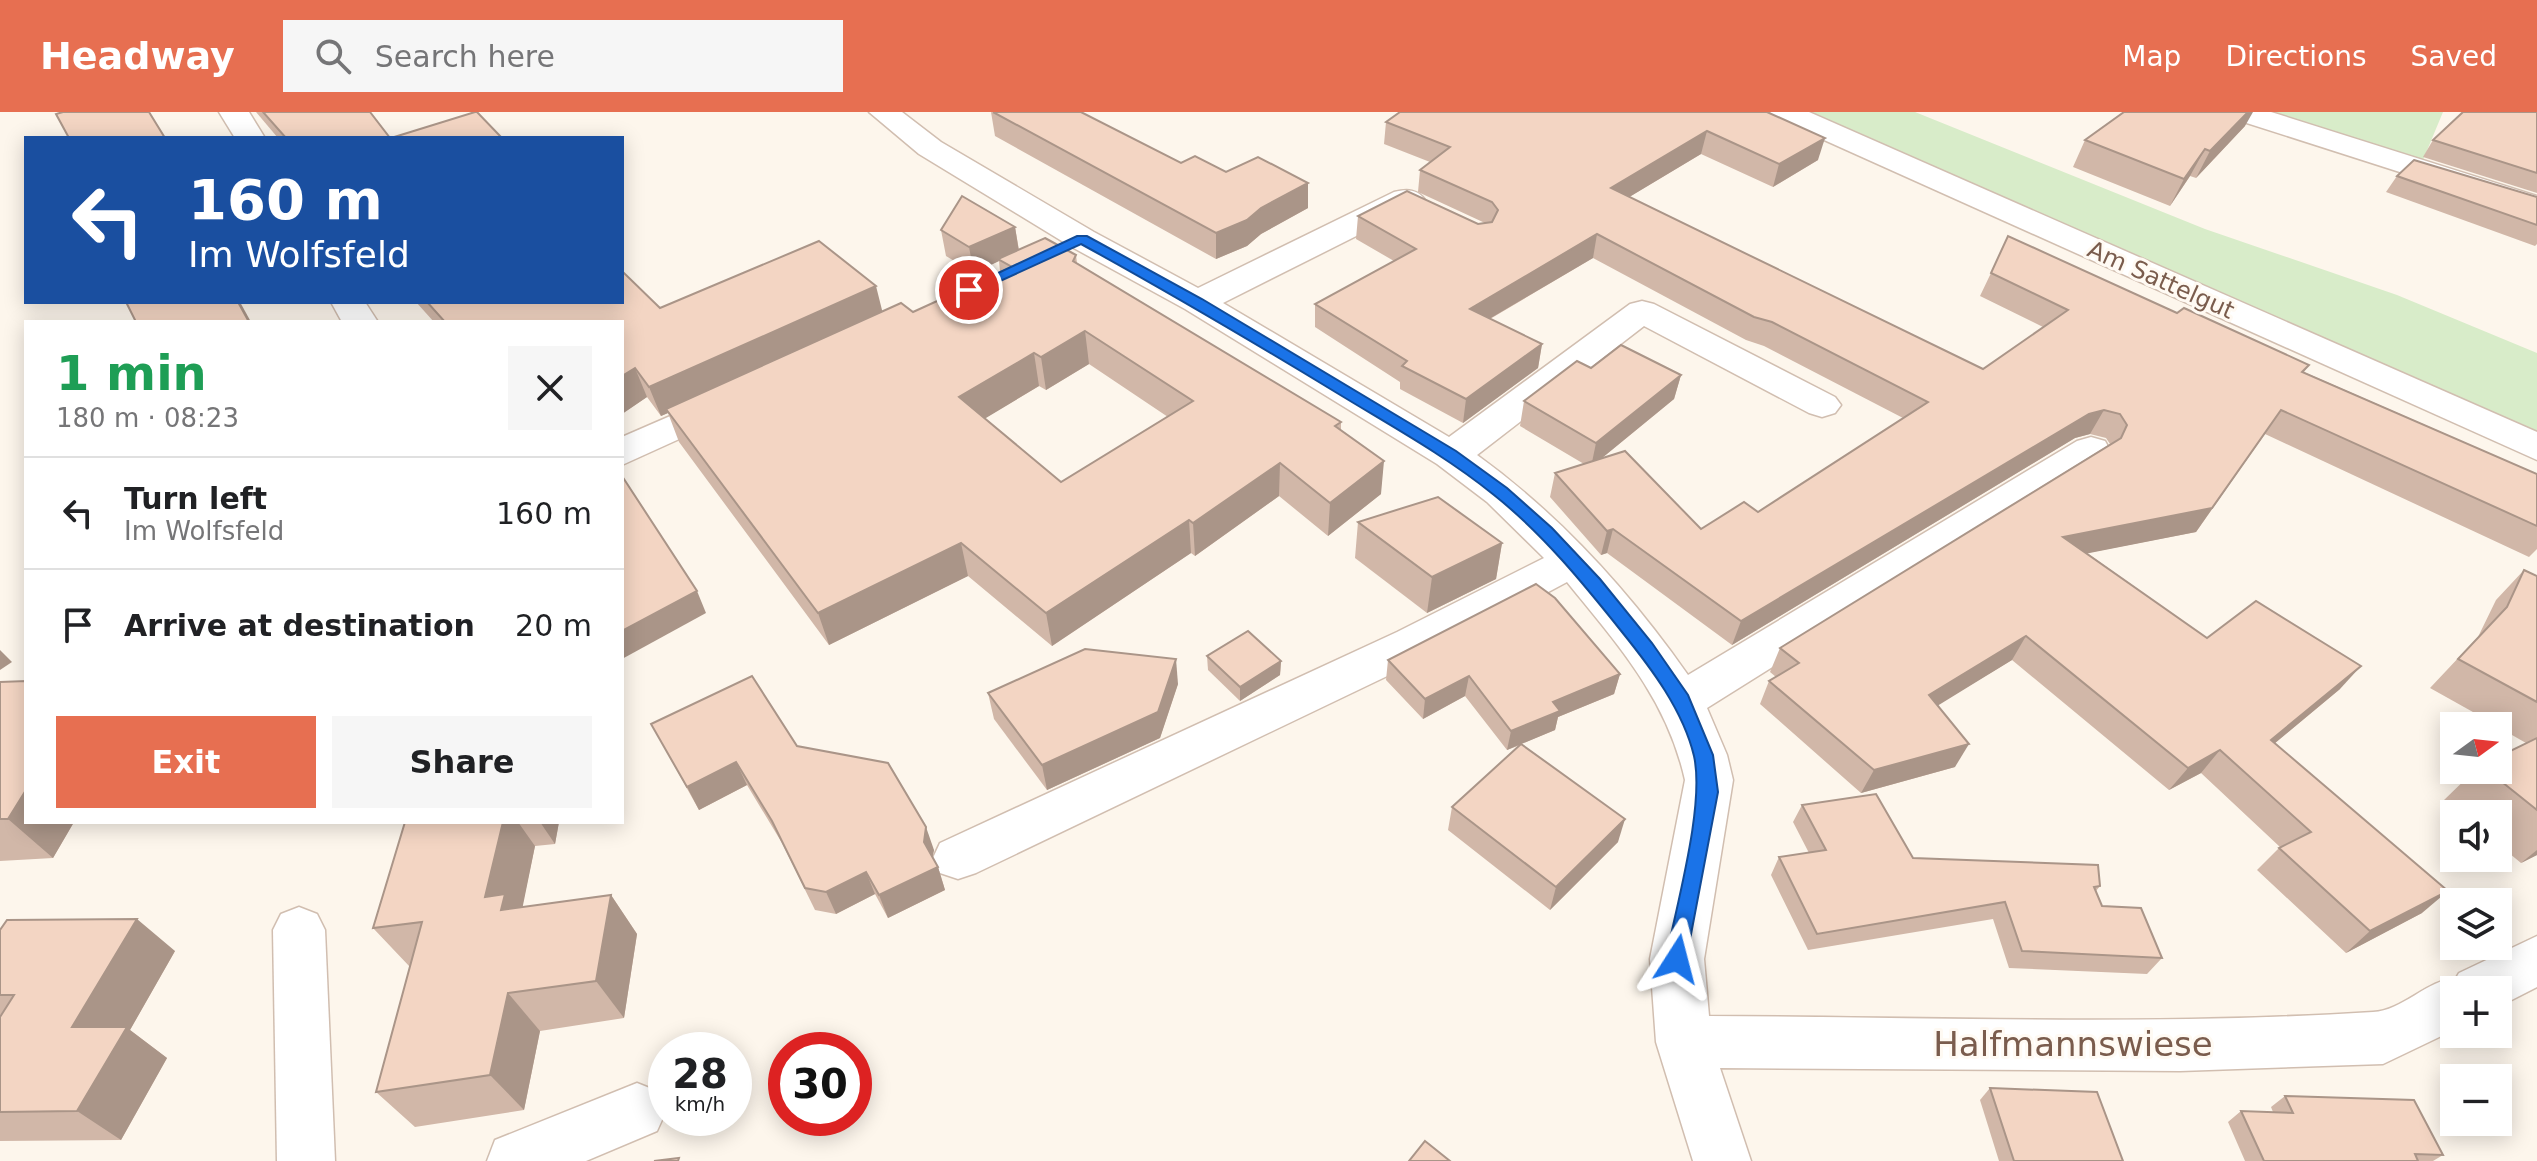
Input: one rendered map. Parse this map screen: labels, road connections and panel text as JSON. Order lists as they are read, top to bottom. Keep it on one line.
{"streets":{"street":["Am Sattelgut","Halfmannswiese"]},"north":"right","page":{"header":"Headway","search":"Search here","nav":["Map","Directions","Saved"],"turn":["160 m","Im Wolfsfeld"],"heading":["1 min","180 m · 08:23"],"list":[{"name":"Turn left","note":"Im Wolfsfeld","value":"160 m"},{"name":"Arrive at destination","value":"20 m"}],"buttons":["Exit","Share"],"map_buttons":["+","−"],"speed":"28 km/h","limit":"30"}}
